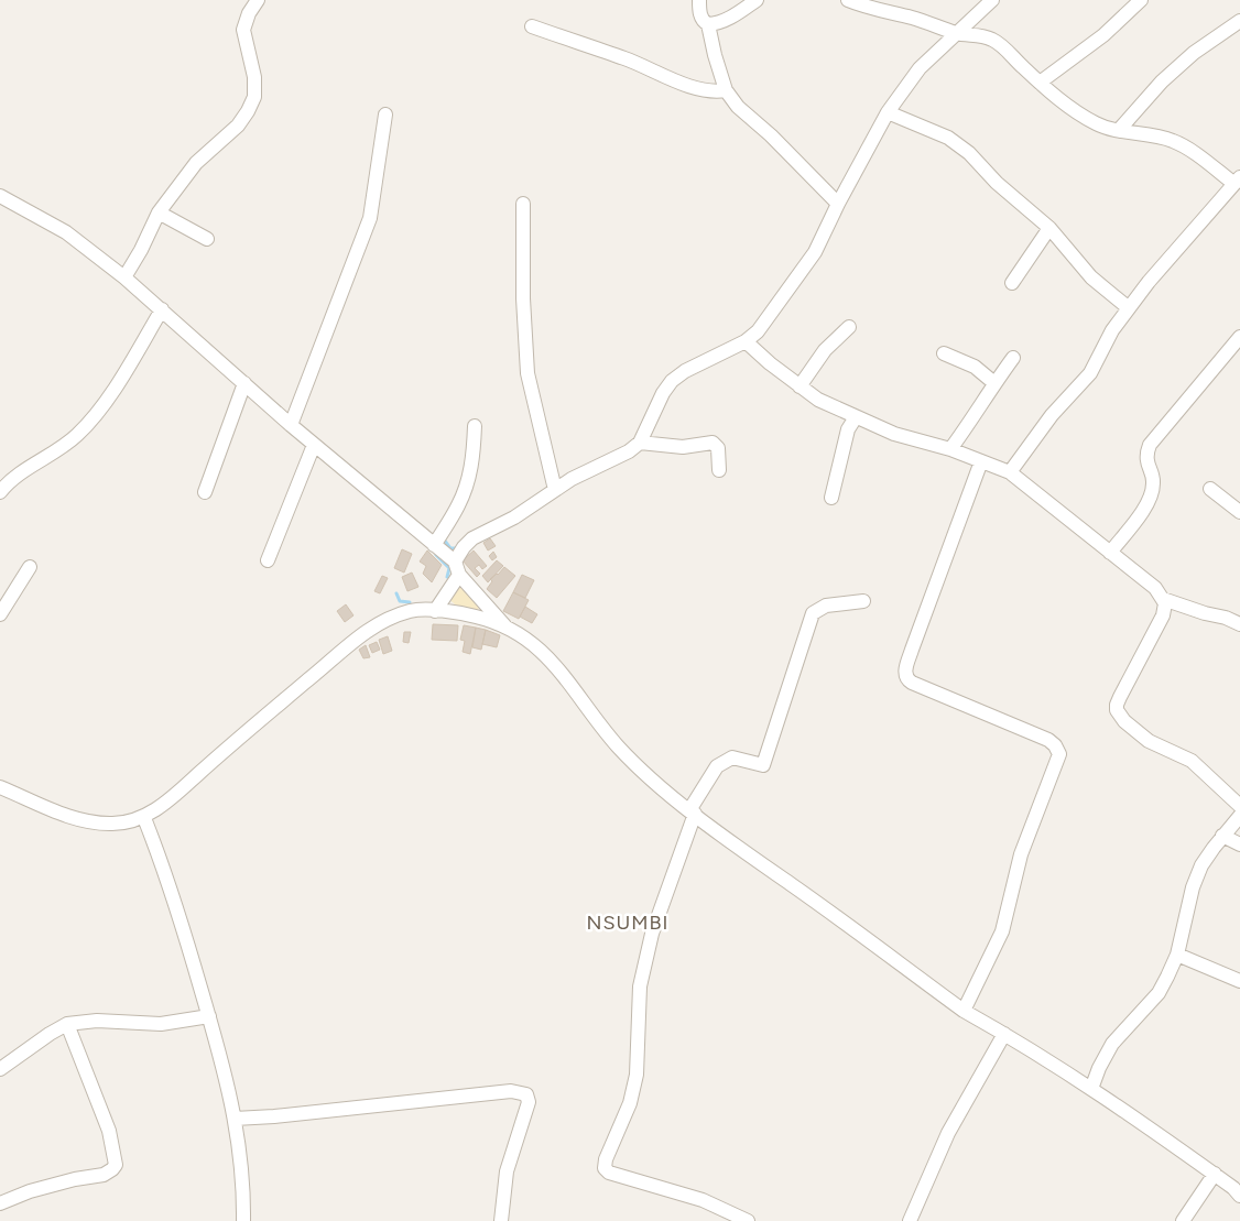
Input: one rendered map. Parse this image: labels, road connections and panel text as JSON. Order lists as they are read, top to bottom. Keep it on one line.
{"districts":["NSUMBI"]}
